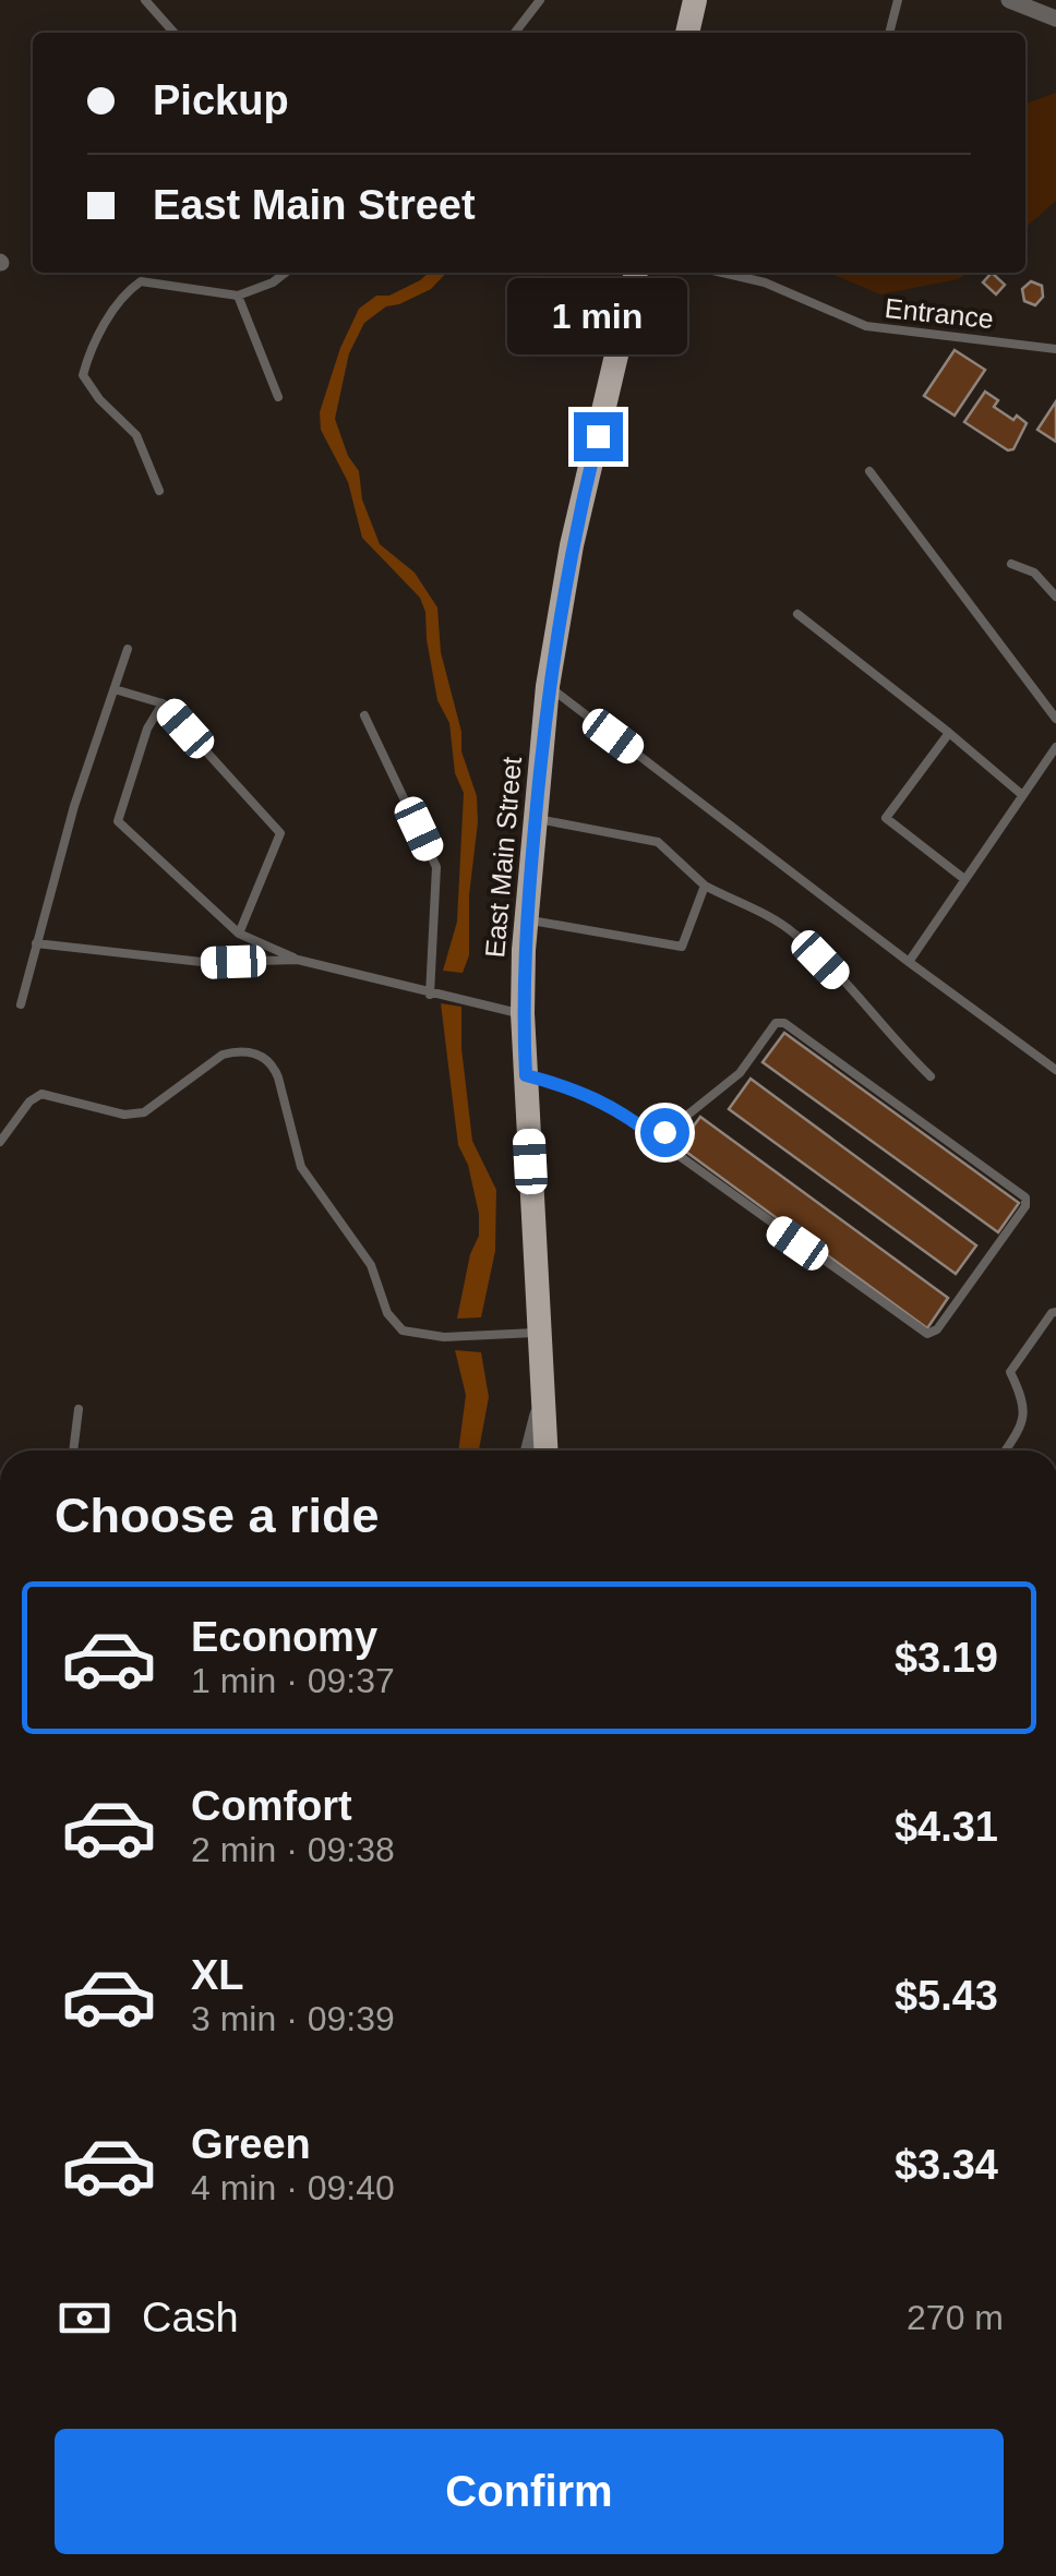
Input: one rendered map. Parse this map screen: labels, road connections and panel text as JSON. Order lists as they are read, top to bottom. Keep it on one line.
{"streets":{"main road":["East Main Street"],"lane":["Entrance"]},"page":{"banner":["Pickup","East Main Street"],"bubble":"1 min","heading":"Choose a ride","list":[{"name":"Economy","note":"1 min · 09:37","value":"$3.19"},{"name":"Comfort","note":"2 min · 09:38","value":"$4.31"},{"name":"XL","note":"3 min · 09:39","value":"$5.43"},{"name":"Green","note":"4 min · 09:40","value":"$3.34"}],"pay":["Cash","270 m"],"buttons":"Confirm"}}
